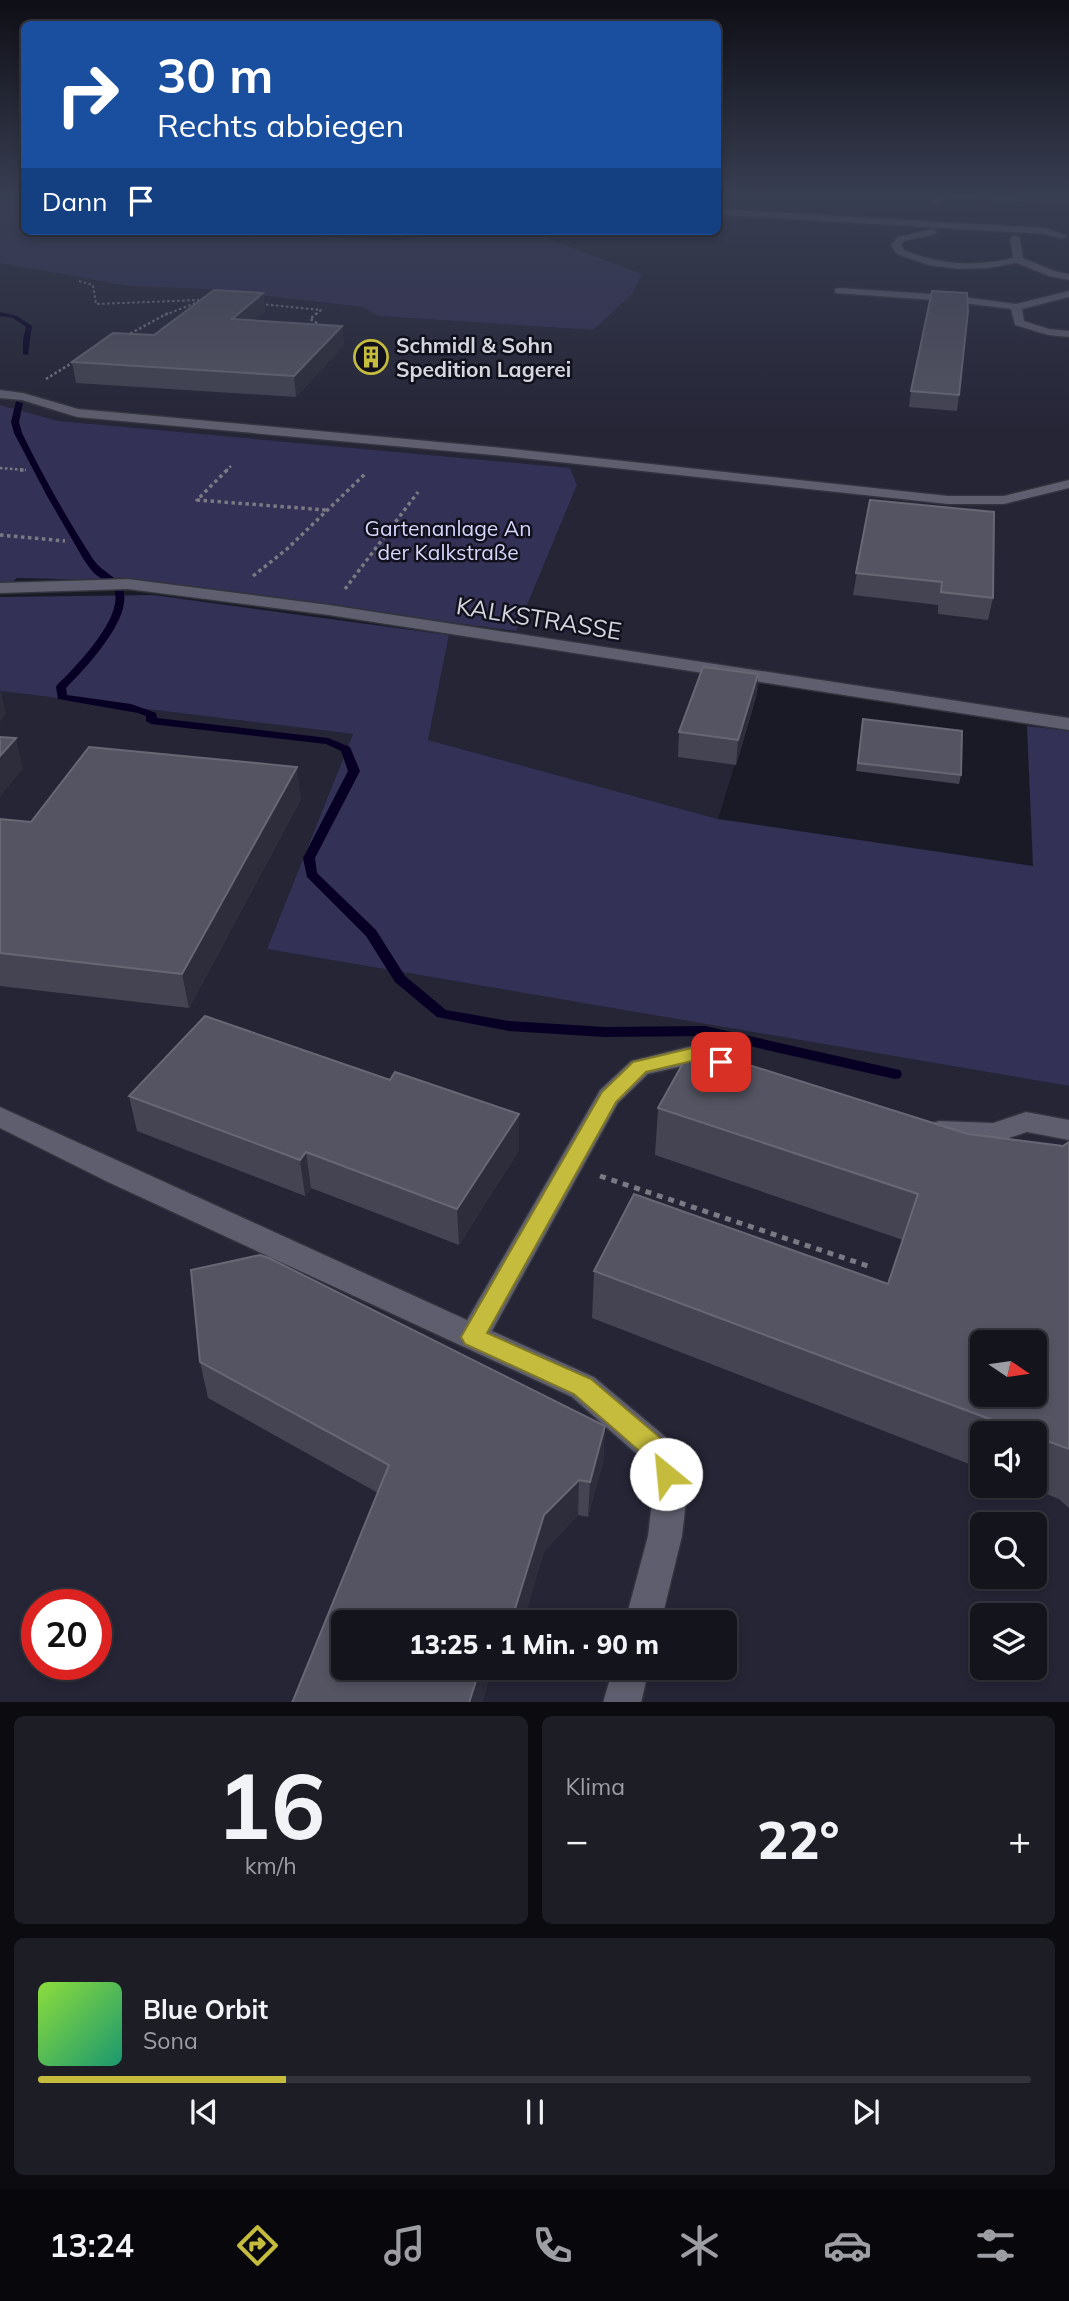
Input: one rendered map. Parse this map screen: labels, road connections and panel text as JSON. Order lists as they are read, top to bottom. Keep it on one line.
{"streets":{"street":["KALKSTRASSE"]},"parks":["Gartenanlage An der Kalkstraße"],"places":{"building":["Schmidl & Sohn Spedition Lagerei"]},"north":"right","page":{"turn":["30 m","Rechts abbiegen"],"then":"Dann","limit":"20","trip":"13:25 · 1 Min. · 90 m","tile":[["16","km/h"],"Klima"],"heat":["−","22°","+"],"song":["Blue Orbit","Sona"],"tabs":"13:24"}}
